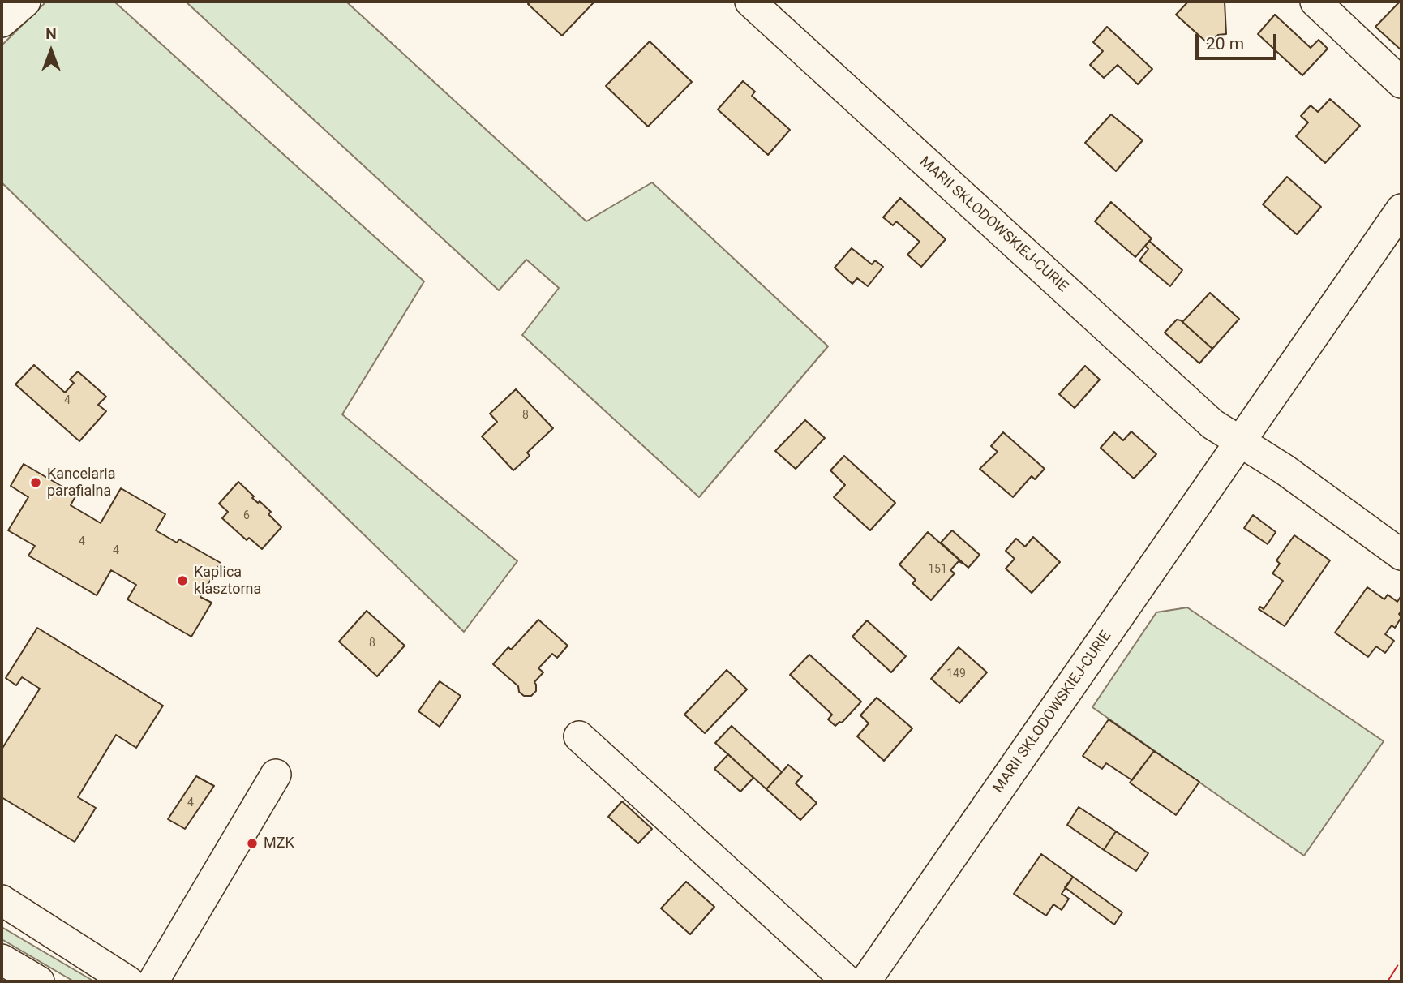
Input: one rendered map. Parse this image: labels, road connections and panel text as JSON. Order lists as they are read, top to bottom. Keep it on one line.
{"streets":{"street":["MARII SKŁODOWSKIEJ-CURIE"]},"places":["Kancelaria parafialna","Kaplica klasztorna","MZK"],"house_numbers":["4","8","6","4","4","151","8","149","4"],"scale_bar":"20 m","north":"top"}
